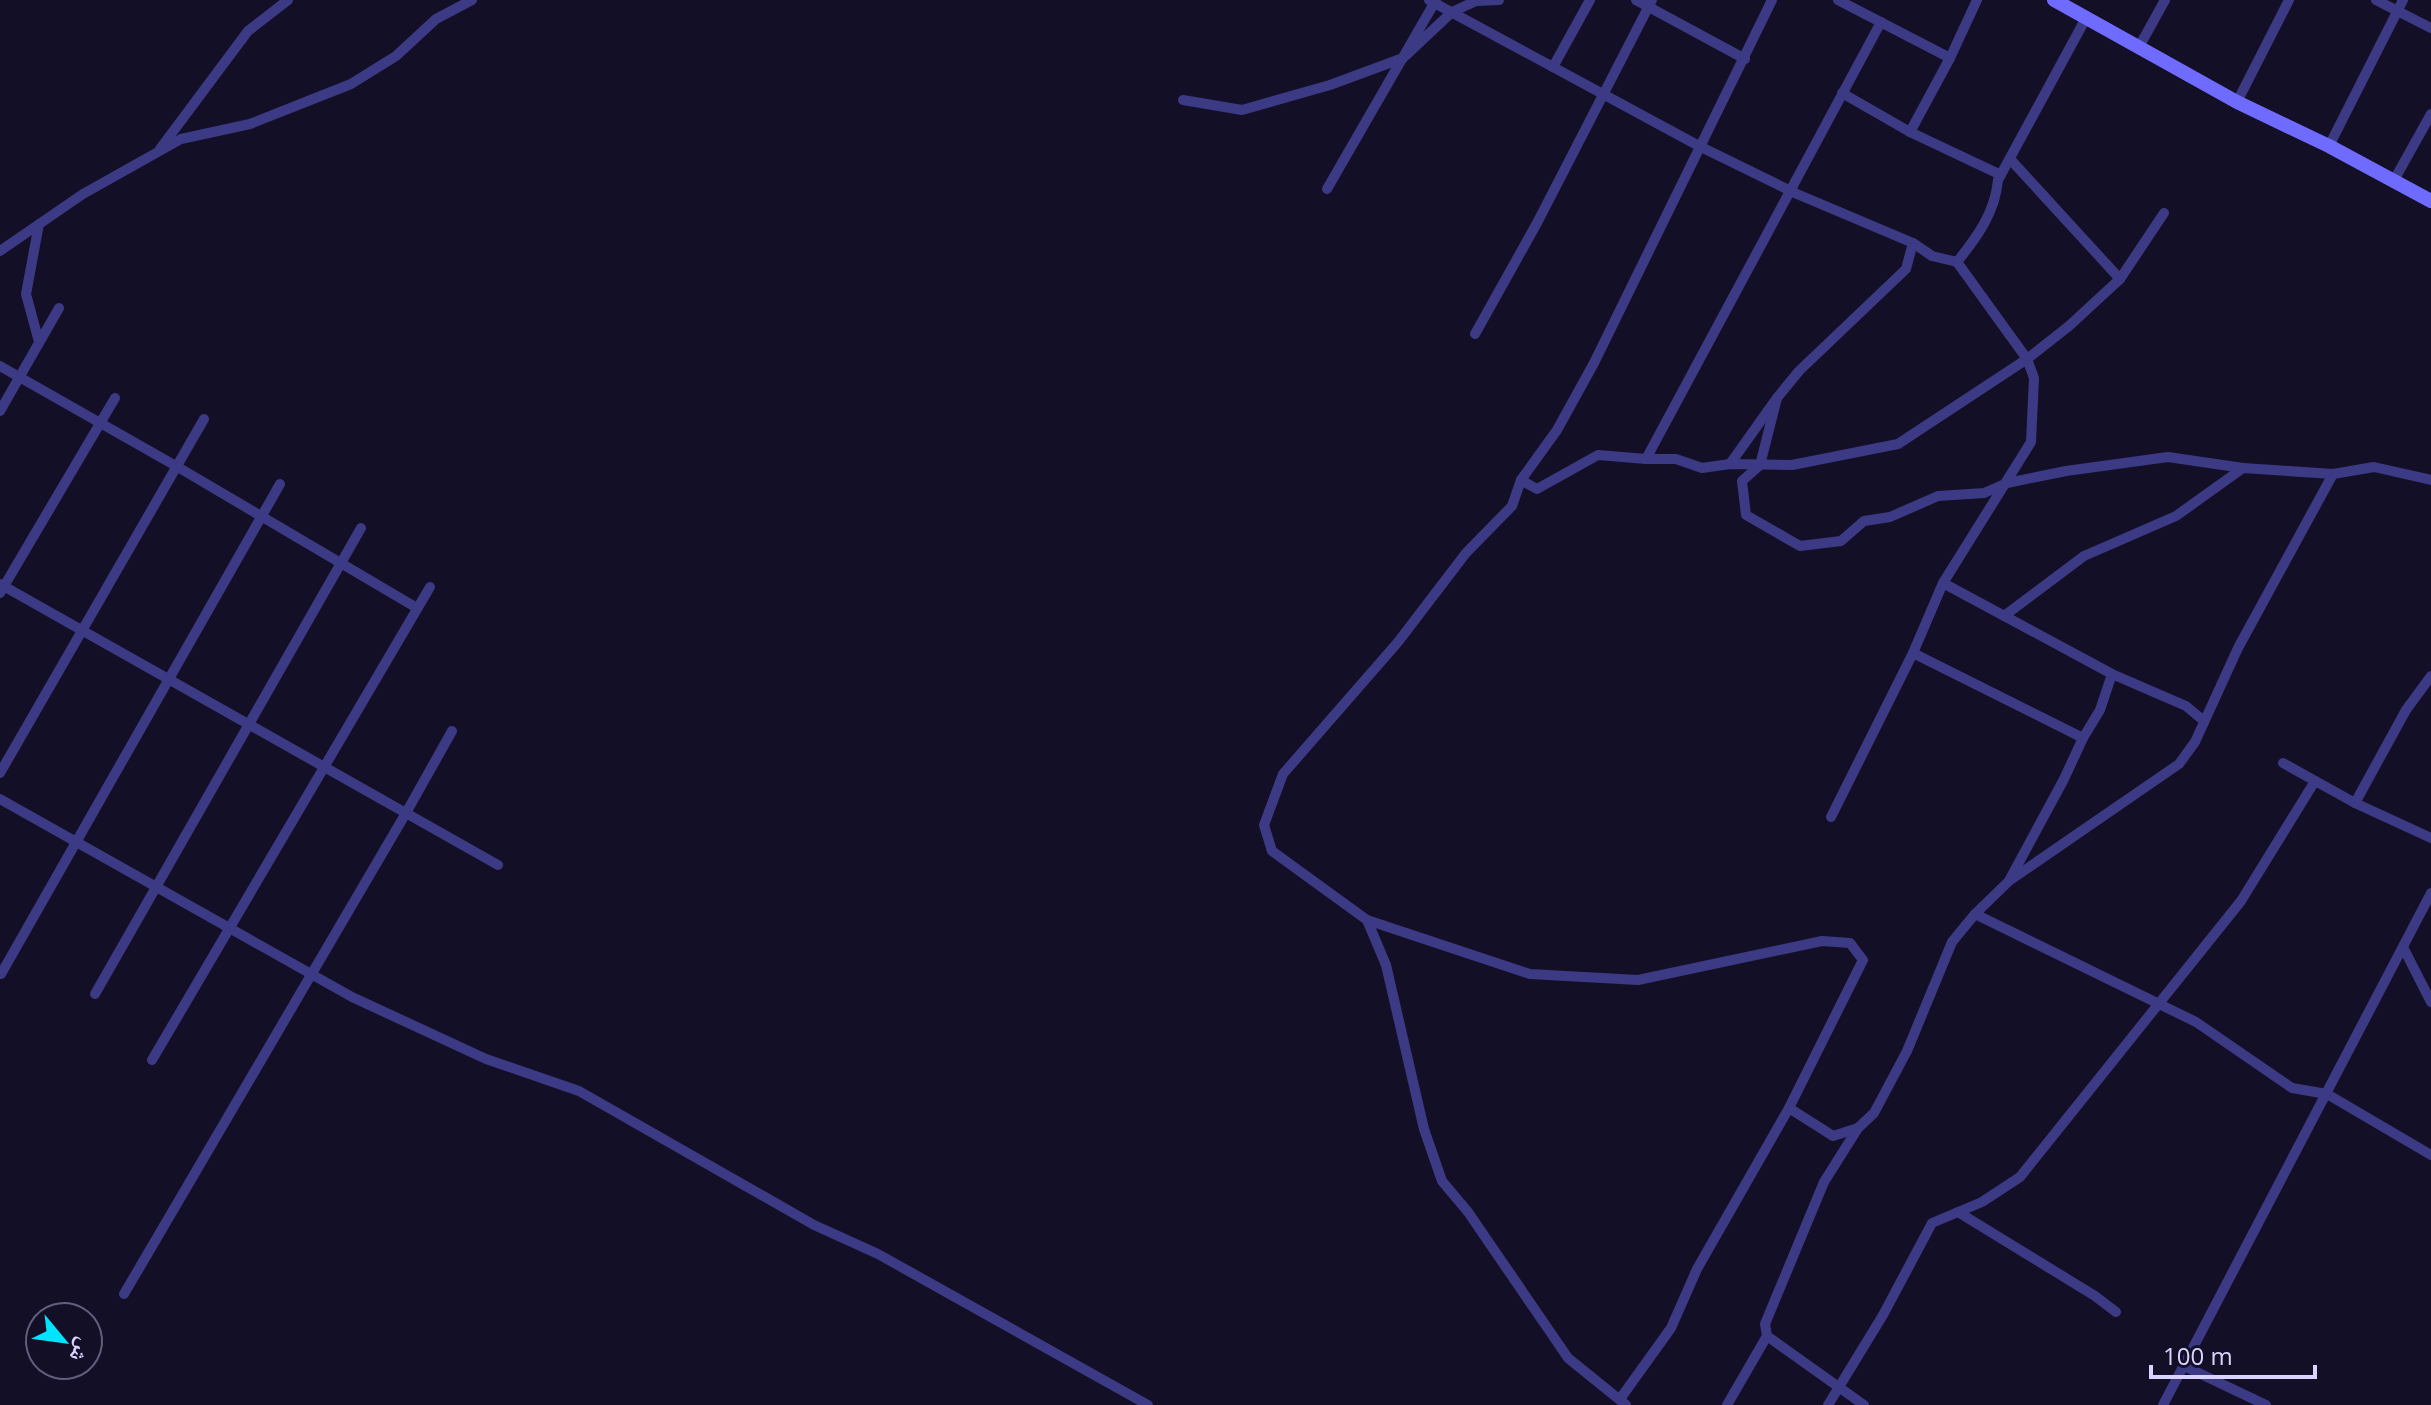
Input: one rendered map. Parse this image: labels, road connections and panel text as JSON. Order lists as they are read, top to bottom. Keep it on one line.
{"scale_bar":"100 m","north":"bottom right"}
